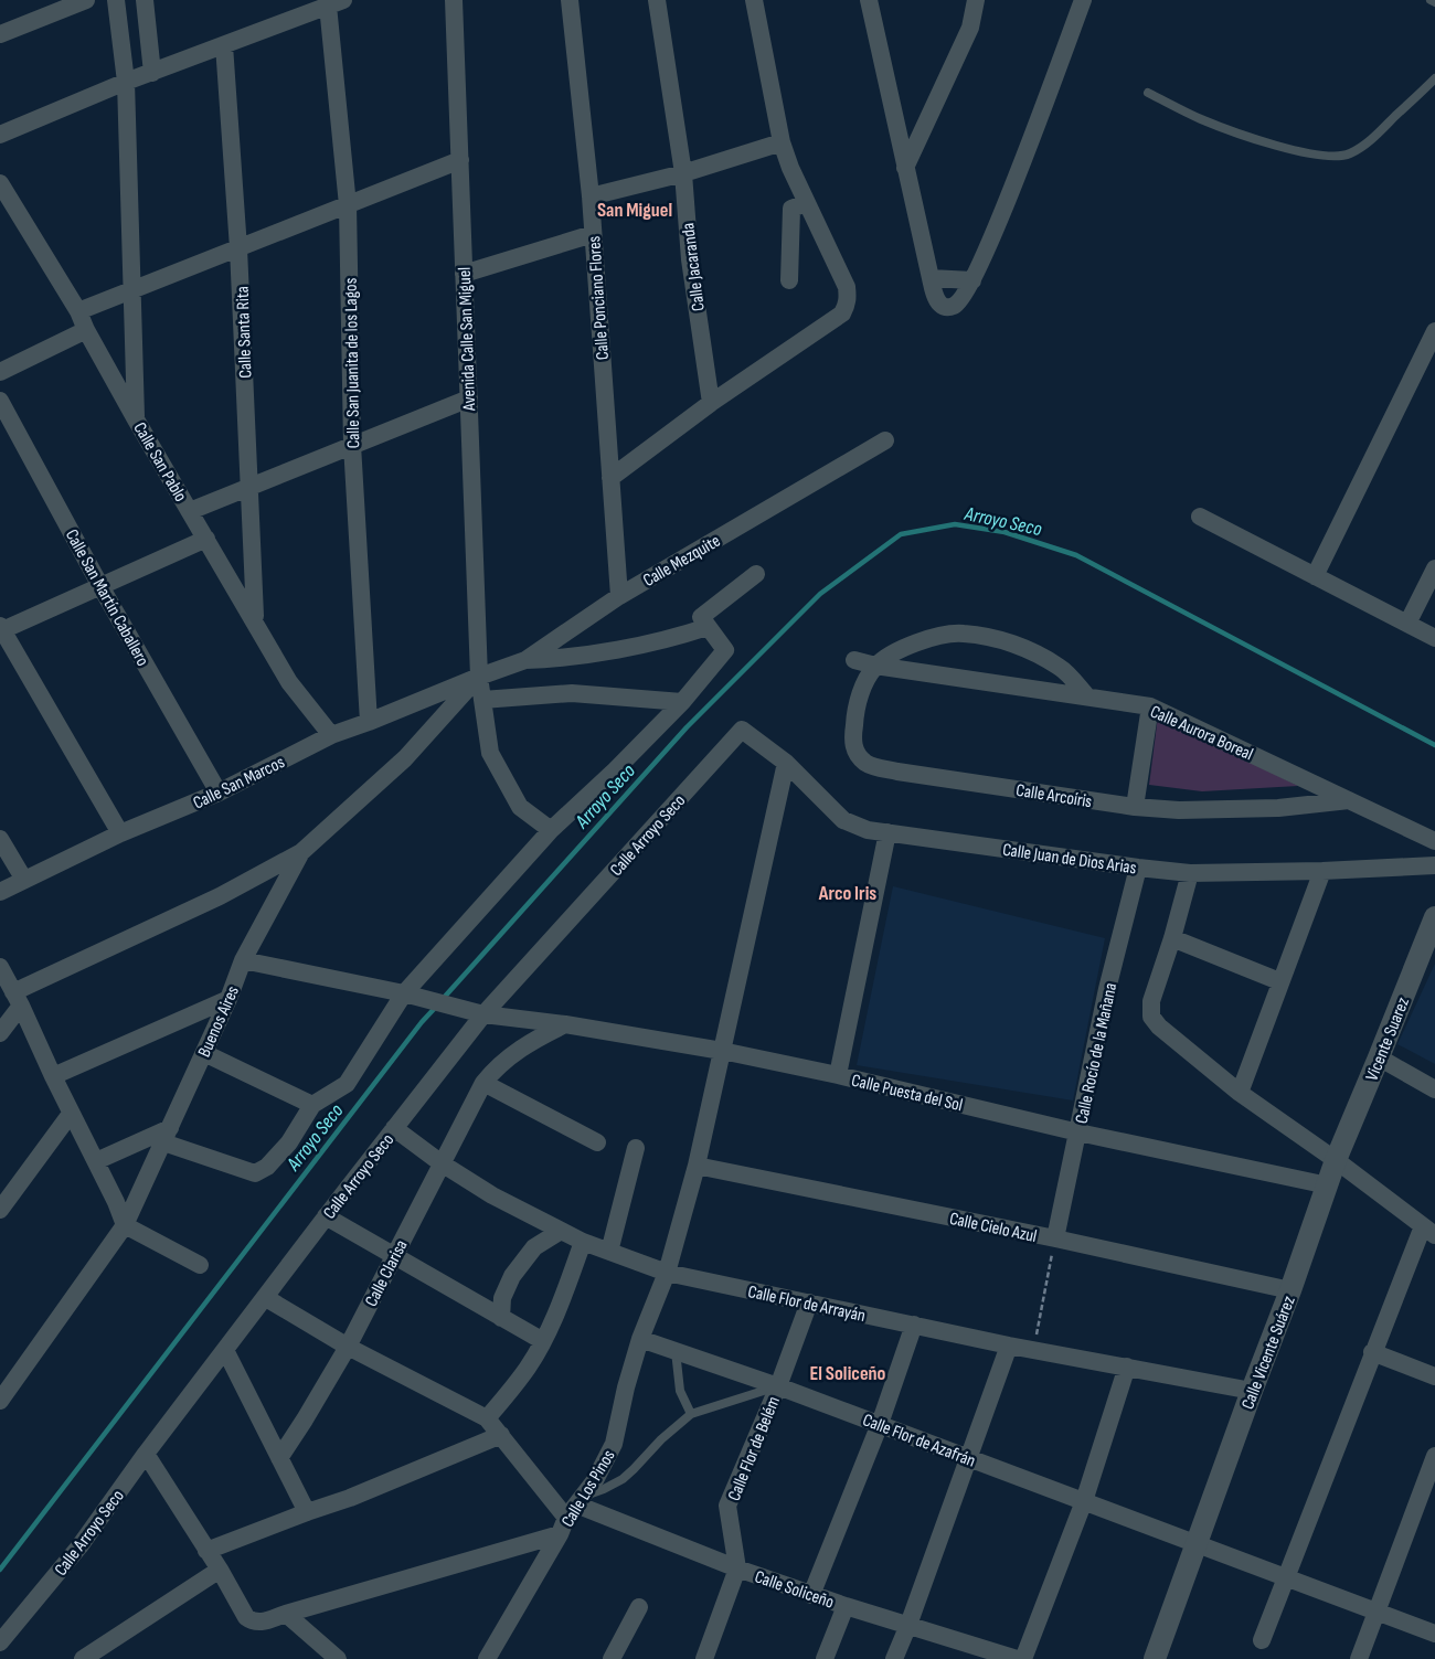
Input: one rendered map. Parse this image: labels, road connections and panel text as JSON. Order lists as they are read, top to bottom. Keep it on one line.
{"streets":{"street":["Calle Jacaranda","Calle Ponciano Flores","Calle Santa Rita","Avenida Calle San Miguel","Calle San Juanita de los Lagos","Calle San Pablo","Calle Mezquite","Calle San Martín Caballero","Calle Aurora Boreal","Calle San Marcos","Calle Arcoíris","Calle Arroyo Seco","Calle Juan de Dios Arias","Buenos Aires","Vicente Suarez","Calle Rocío de la Mañana","Calle Puesta del Sol","Calle Cielo Azul","Calle Clarisa","Calle Flor de Arrayán","Calle Vicente Suárez","Calle Flor de Azafrán","Calle Flor de Belém","Calle Los Pinos","Calle Soliceño"]},"crossings":[["Calle Ponciano Flores","Calle Mezquite"],["Calle Santa Rita","Calle San Pablo"],["Avenida Calle San Miguel","Calle Mezquite"],["Avenida Calle San Miguel","Calle San Marcos"],["Avenida Calle San Miguel","Buenos Aires"],["Calle San Juanita de los Lagos","Calle San Marcos"],["Calle San Pablo","Calle San Marcos"],["Calle Mezquite","Calle San Marcos"],["Calle Mezquite","Buenos Aires"],["Calle San Martín Caballero","Calle San Marcos"],["Calle Aurora Boreal","Calle Arcoíris"],["Calle San Marcos","Buenos Aires"],["Calle Arroyo Seco","Calle Juan de Dios Arias"],["Calle Arroyo Seco","Calle Puesta del Sol"],["Calle Arroyo Seco","Calle Flor de Arrayán"],["Calle Juan de Dios Arias","Calle Rocío de la Mañana"],["Calle Juan de Dios Arias","Calle Los Pinos"],["Buenos Aires","Calle Puesta del Sol"],["Vicente Suarez","Calle Vicente Suárez"],["Calle Rocío de la Mañana","Calle Puesta del Sol"],["Calle Rocío de la Mañana","Calle Cielo Azul"],["Calle Puesta del Sol","Calle Clarisa"],["Calle Puesta del Sol","Calle Vicente Suárez"],["Calle Puesta del Sol","Calle Los Pinos"],["Calle Cielo Azul","Calle Vicente Suárez"],["Calle Cielo Azul","Calle Los Pinos"],["Calle Clarisa","Calle Flor de Arrayán"],["Calle Flor de Arrayán","Calle Vicente Suárez"],["Calle Flor de Arrayán","Calle Flor de Belém"],["Calle Flor de Arrayán","Calle Los Pinos"],["Calle Vicente Suárez","Calle Flor de Azafrán"],["Calle Flor de Azafrán","Calle Flor de Belém"],["Calle Flor de Azafrán","Calle Los Pinos"],["Calle Flor de Belém","Calle Soliceño"],["Calle Los Pinos","Calle Soliceño"]],"districts":["San Miguel","Arco Iris","El Soliceño"],"water":["Arroyo Seco"]}
